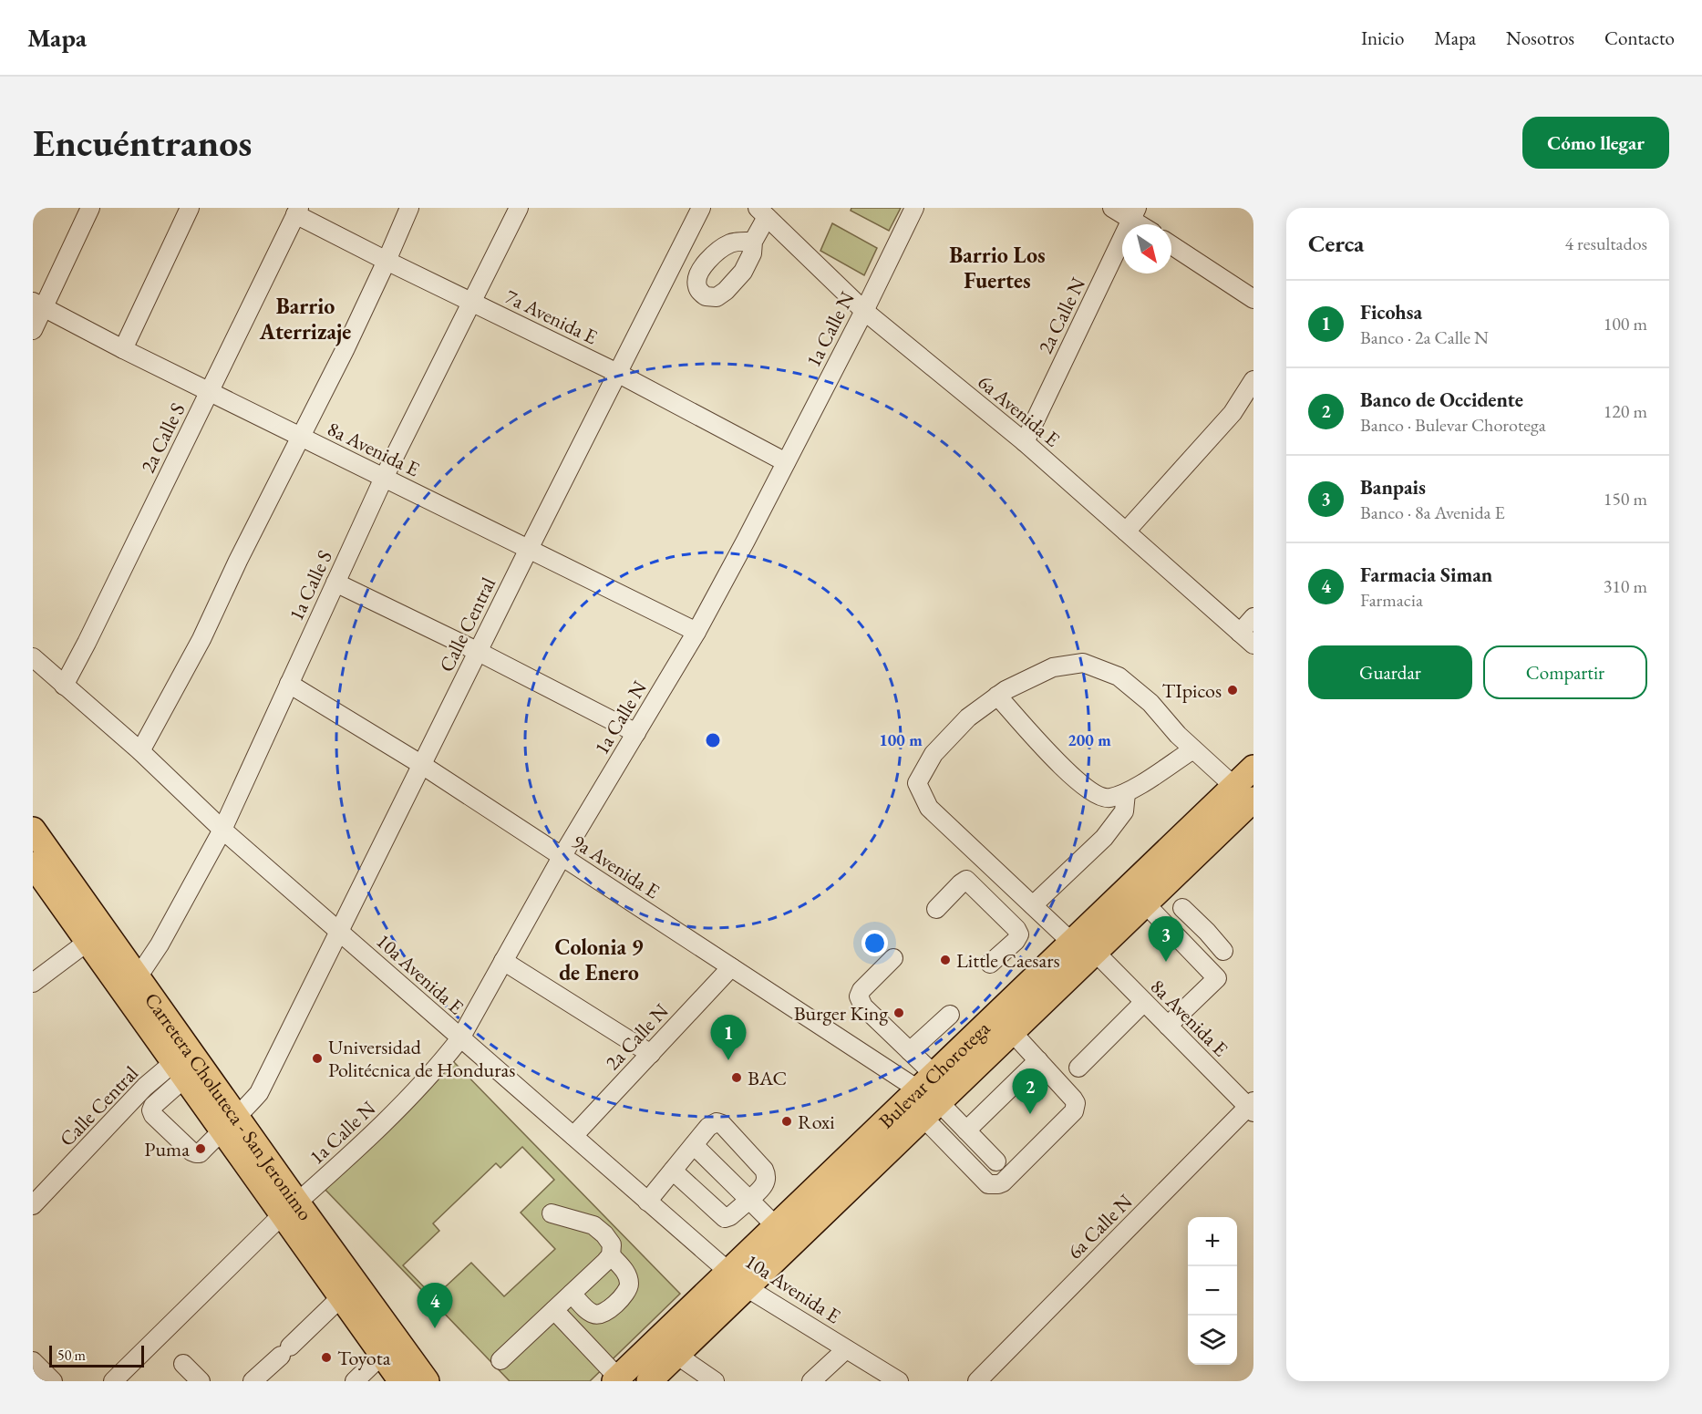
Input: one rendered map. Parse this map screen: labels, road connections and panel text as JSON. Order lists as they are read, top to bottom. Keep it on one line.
{"streets":{"highway":["Bulevar Chorotega","Carretera Choluteca - San Jeronimo"],"street":["2a Calle N","7a Avenida E","1a Calle N","6a Avenida E","2a Calle S","8a Avenida E","1a Calle S","Calle Central","9a Avenida E","10a Avenida E","6a Calle N"]},"crossings":[["2a Calle N","6a Avenida E"],["2a Calle N","9a Avenida E"],["2a Calle N","10a Avenida E"],["7a Avenida E","1a Calle N"],["7a Avenida E","2a Calle S"],["7a Avenida E","1a Calle S"],["7a Avenida E","Calle Central"],["1a Calle N","6a Avenida E"],["1a Calle N","8a Avenida E"],["1a Calle N","9a Avenida E"],["1a Calle N","10a Avenida E"],["1a Calle N","Carretera Choluteca - San Jeronimo"],["2a Calle S","8a Avenida E"],["2a Calle S","10a Avenida E"],["8a Avenida E","1a Calle S"],["8a Avenida E","Calle Central"],["8a Avenida E","Bulevar Chorotega"],["8a Avenida E","6a Calle N"],["1a Calle S","9a Avenida E"],["1a Calle S","10a Avenida E"],["1a Calle S","Carretera Choluteca - San Jeronimo"],["Calle Central","9a Avenida E"],["Calle Central","10a Avenida E"],["Calle Central","Carretera Choluteca - San Jeronimo"],["9a Avenida E","Bulevar Chorotega"],["10a Avenida E","Bulevar Chorotega"]],"districts":["Barrio Los Fuertes","Barrio Aterrizaje","Colonia 9 de Enero"],"places":["TIpicos","Little Caesars","Burger King","Universidad Politécnica de Honduras","BAC","Roxi","Puma","Toyota"],"scale_bar":"50 m","north":"bottom right","page":{"header":"Mapa","nav":["Inicio","Mapa","Nosotros","Contacto"],"buttons":["Cómo llegar",["Guardar","Compartir"]],"title":"Encuéntranos","heading":["Cerca","4 resultados"],"list":[{"mark":"1","name":"Ficohsa","note":"Banco · 2a Calle N","value":"100 m"},{"mark":"2","name":"Banco de Occidente","note":"Banco · Bulevar Chorotega","value":"120 m"},{"mark":"3","name":"Banpais","note":"Banco · 8a Avenida E","value":"150 m"},{"mark":"4","name":"Farmacia Siman","note":"Farmacia","value":"310 m"}],"pins":["3","1","2","4"],"map_buttons":["+","−"],"scale":"50 m"},"rings":["100 m","200 m"]}
